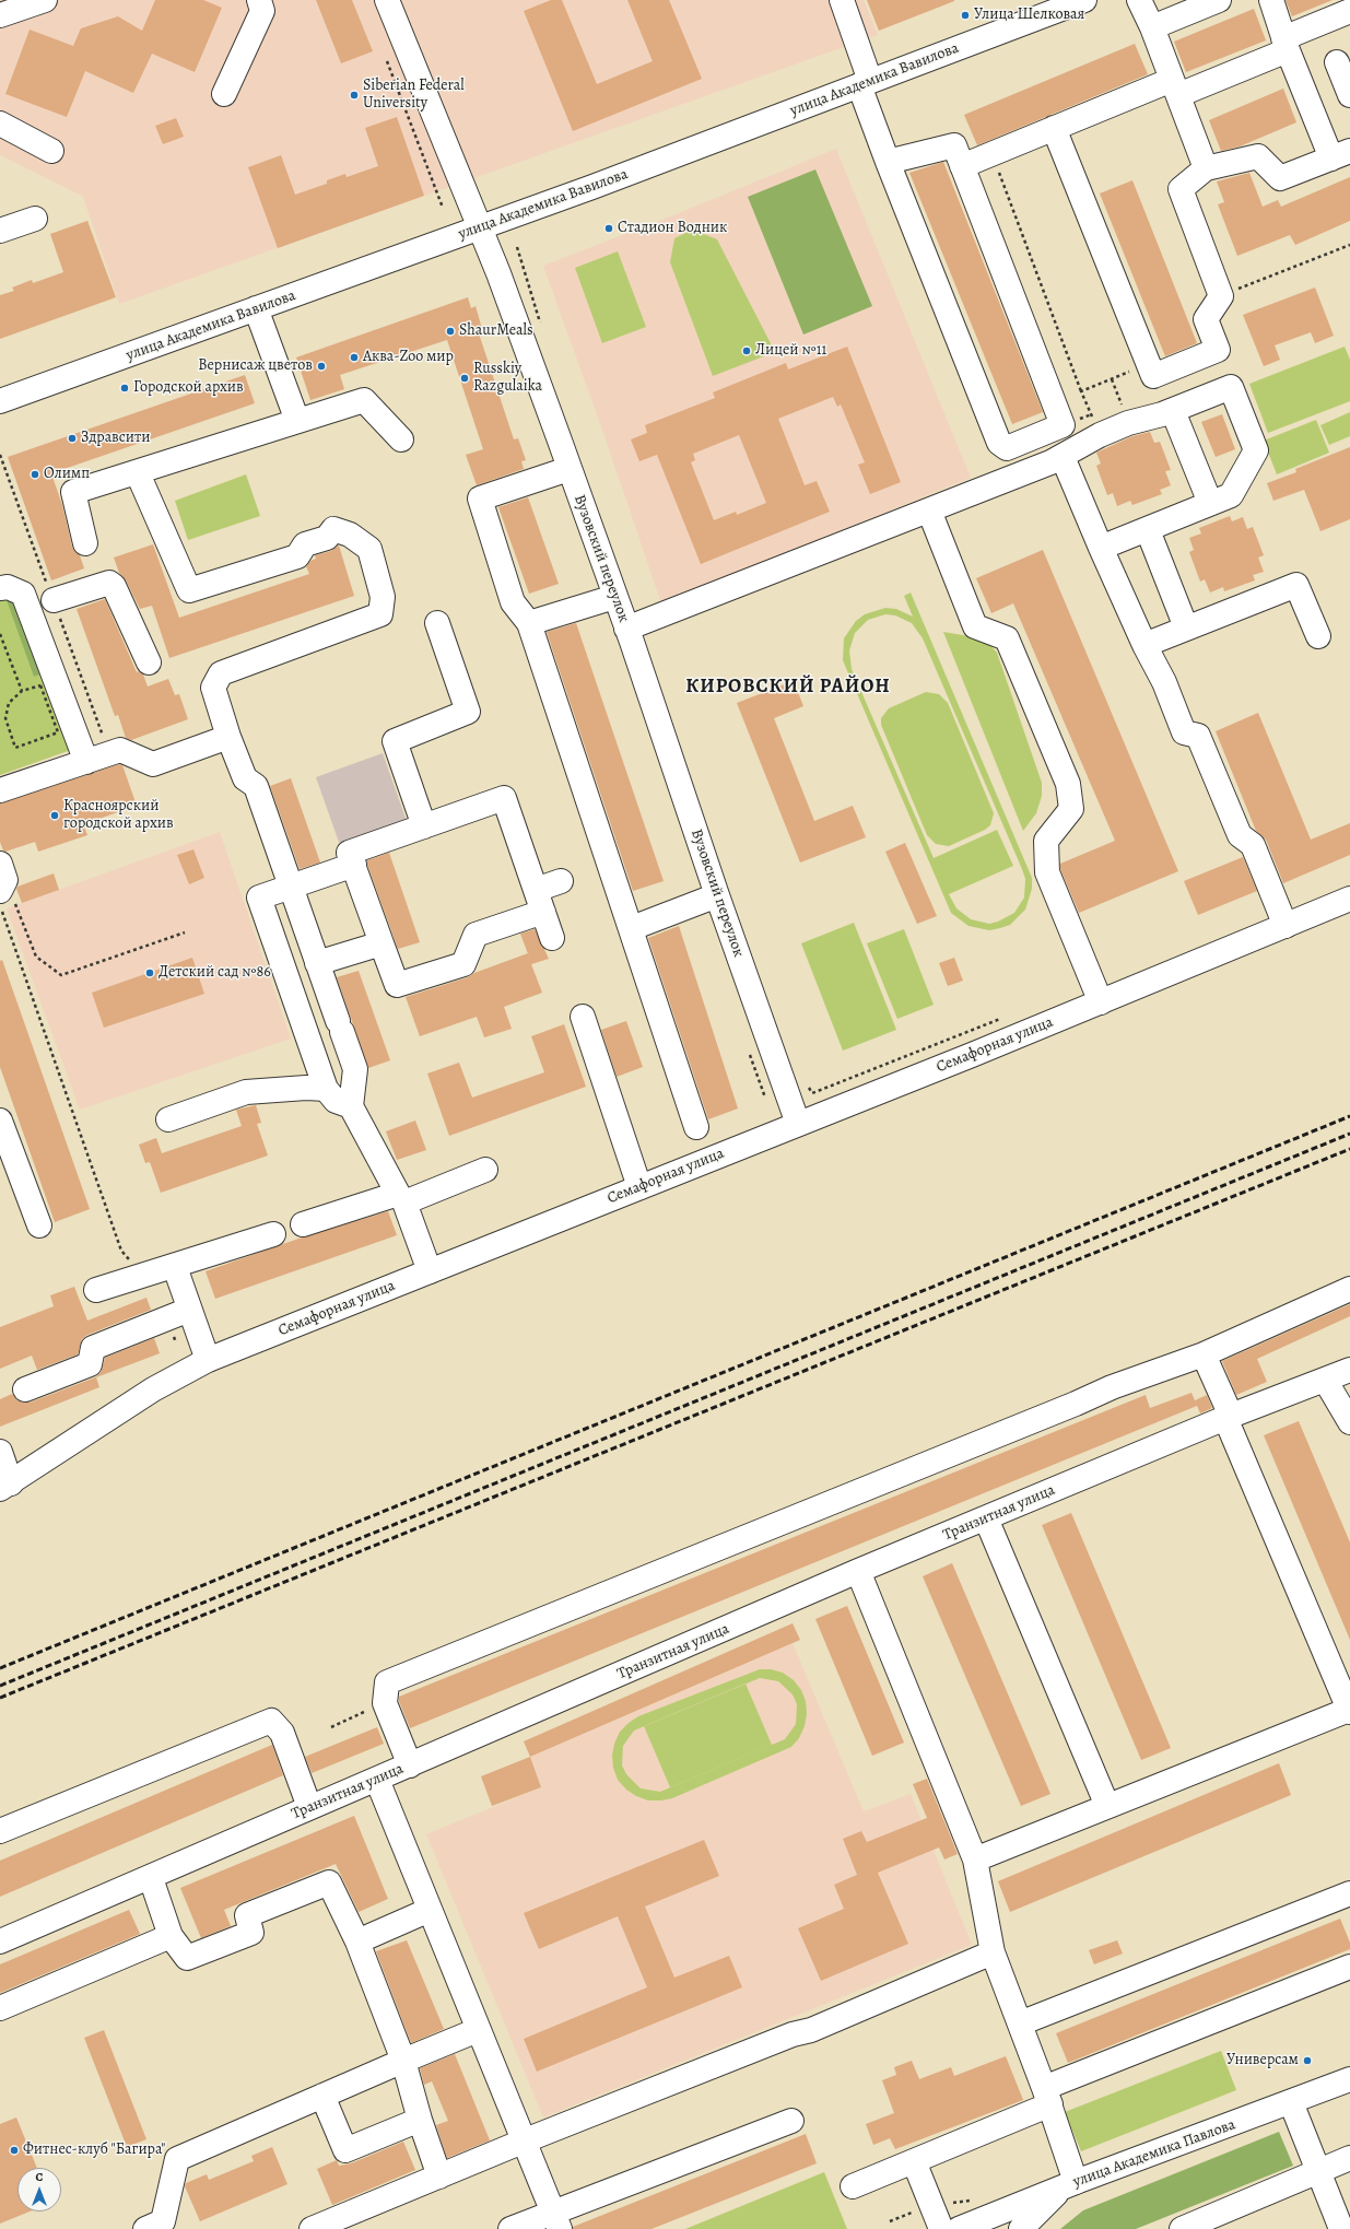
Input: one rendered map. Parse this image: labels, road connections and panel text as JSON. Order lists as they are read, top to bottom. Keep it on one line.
{"streets":{"main road":["улица Академика Вавилова","Вузовский переулок","Семафорная улица","Транзитная улица","улица Академика Павлова"]},"crossings":[["улица Академика Вавилова","Вузовский переулок"],["Вузовский переулок","Семафорная улица"]],"districts":["КИРОВСКИЙ РАЙОН"],"places":["Улица Шелковая","Siberian Federal University","Стадион Водник","ShаurMeals","Лицей №11","Аква-Zoo мир","Вернисаж цветов","Russkiy Razgulaika","Городской архив","Здравсити","Олимп","Красноярский городской архив","Детский сад №86","Универсам","Фитнес-клуб \"Багира\""],"north":"top"}
